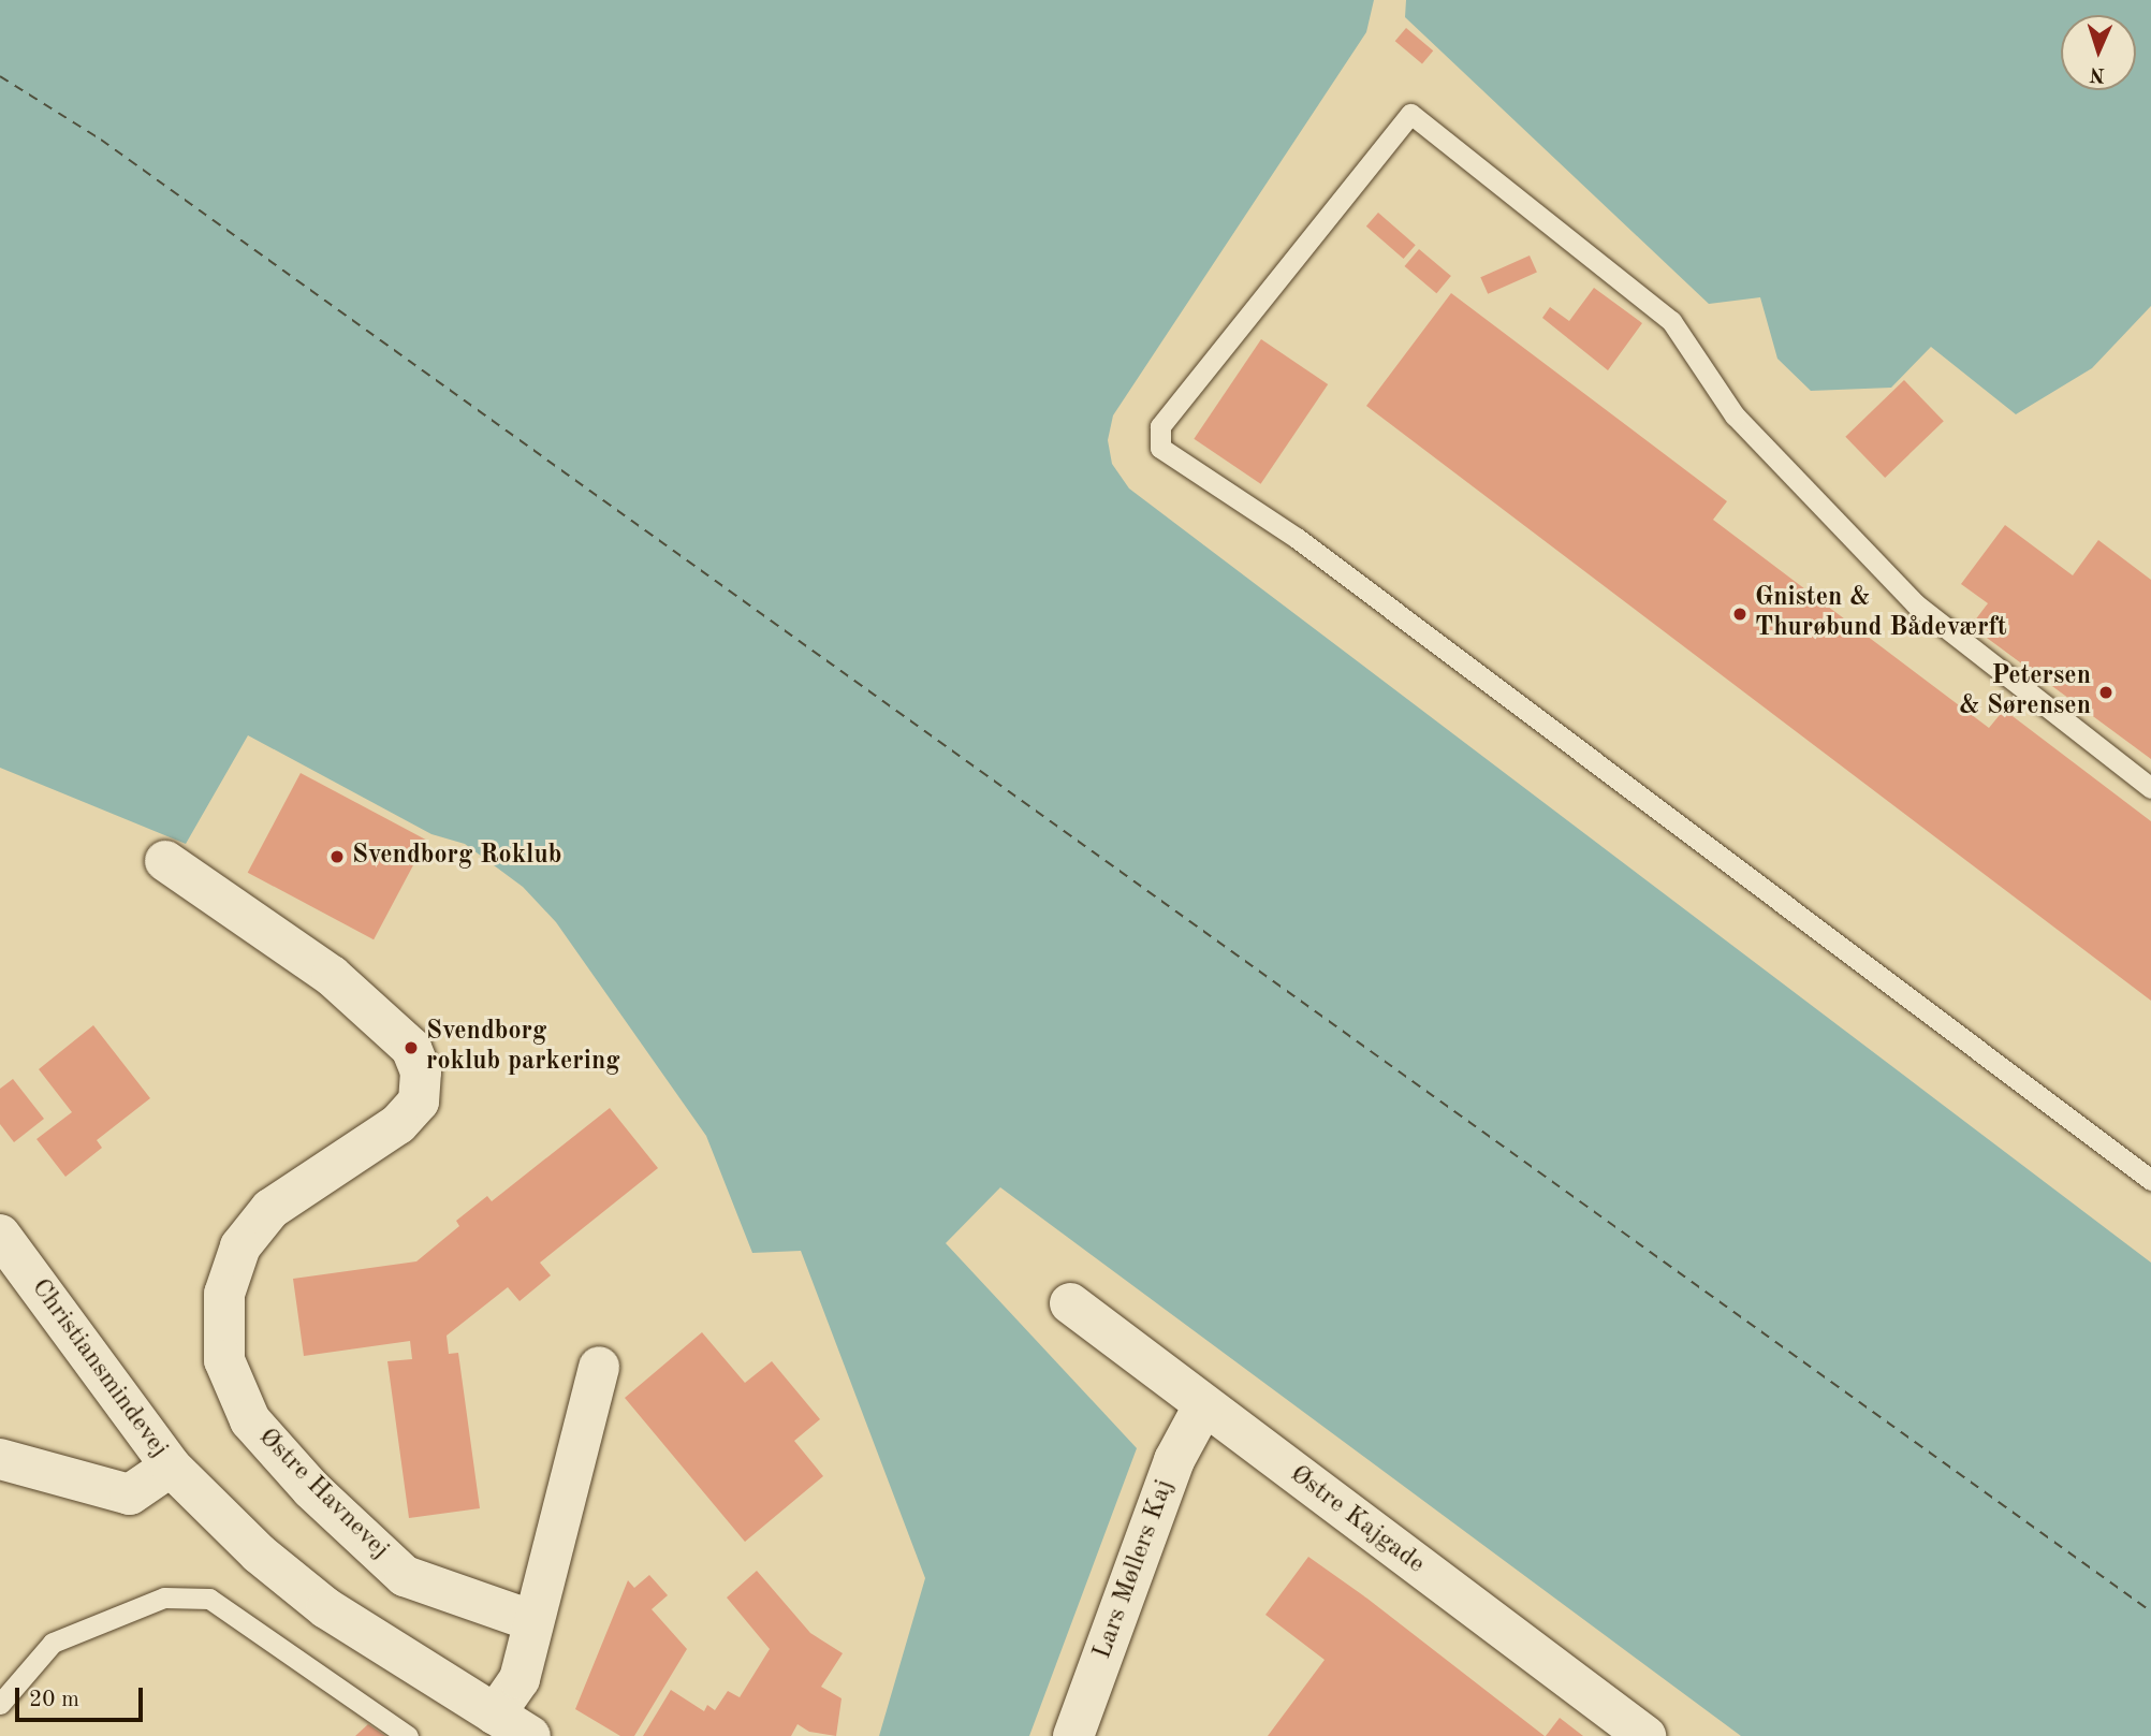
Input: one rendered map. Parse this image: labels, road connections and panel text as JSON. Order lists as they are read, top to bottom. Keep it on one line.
{"streets":{"street":["Christiansmindevej","Østre Havnevej","Østre Kajgade","Lars Møllers Kaj"]},"crossings":[["Østre Kajgade","Lars Møllers Kaj"]],"places":["Gnisten & Thurøbund Bådeværft","Petersen & Sørensen","Svendborg Roklub","Svendborg roklub parkering"],"scale_bar":"20 m","north":"bottom"}
